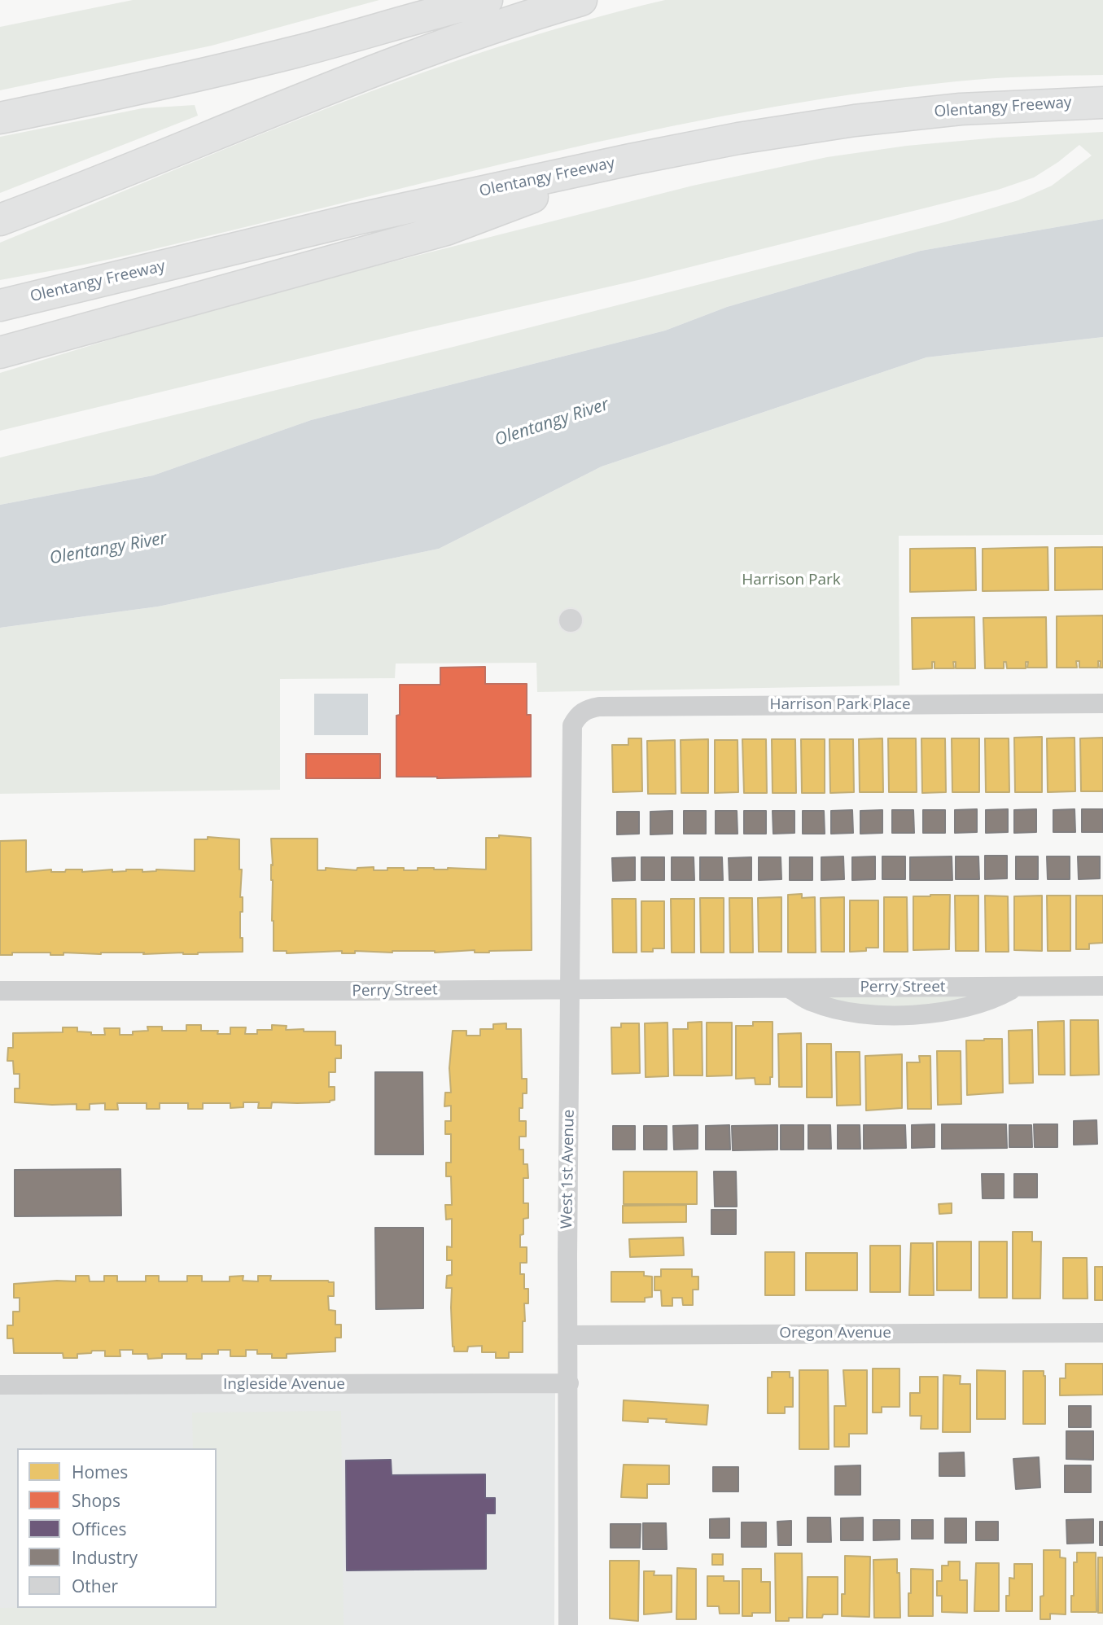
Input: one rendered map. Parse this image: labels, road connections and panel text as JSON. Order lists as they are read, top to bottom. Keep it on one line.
{"streets":{"highway":["Olentangy Freeway"],"street":["Harrison Park Place","Perry Street","West 1st Avenue","Oregon Avenue","Ingleside Avenue"]},"crossings":[["Harrison Park Place","West 1st Avenue"],["Perry Street","West 1st Avenue"],["West 1st Avenue","Oregon Avenue"],["West 1st Avenue","Ingleside Avenue"]],"water":["Olentangy River"],"parks":["Harrison Park"],"legend":["Homes","Shops","Offices","Industry","Other"]}
